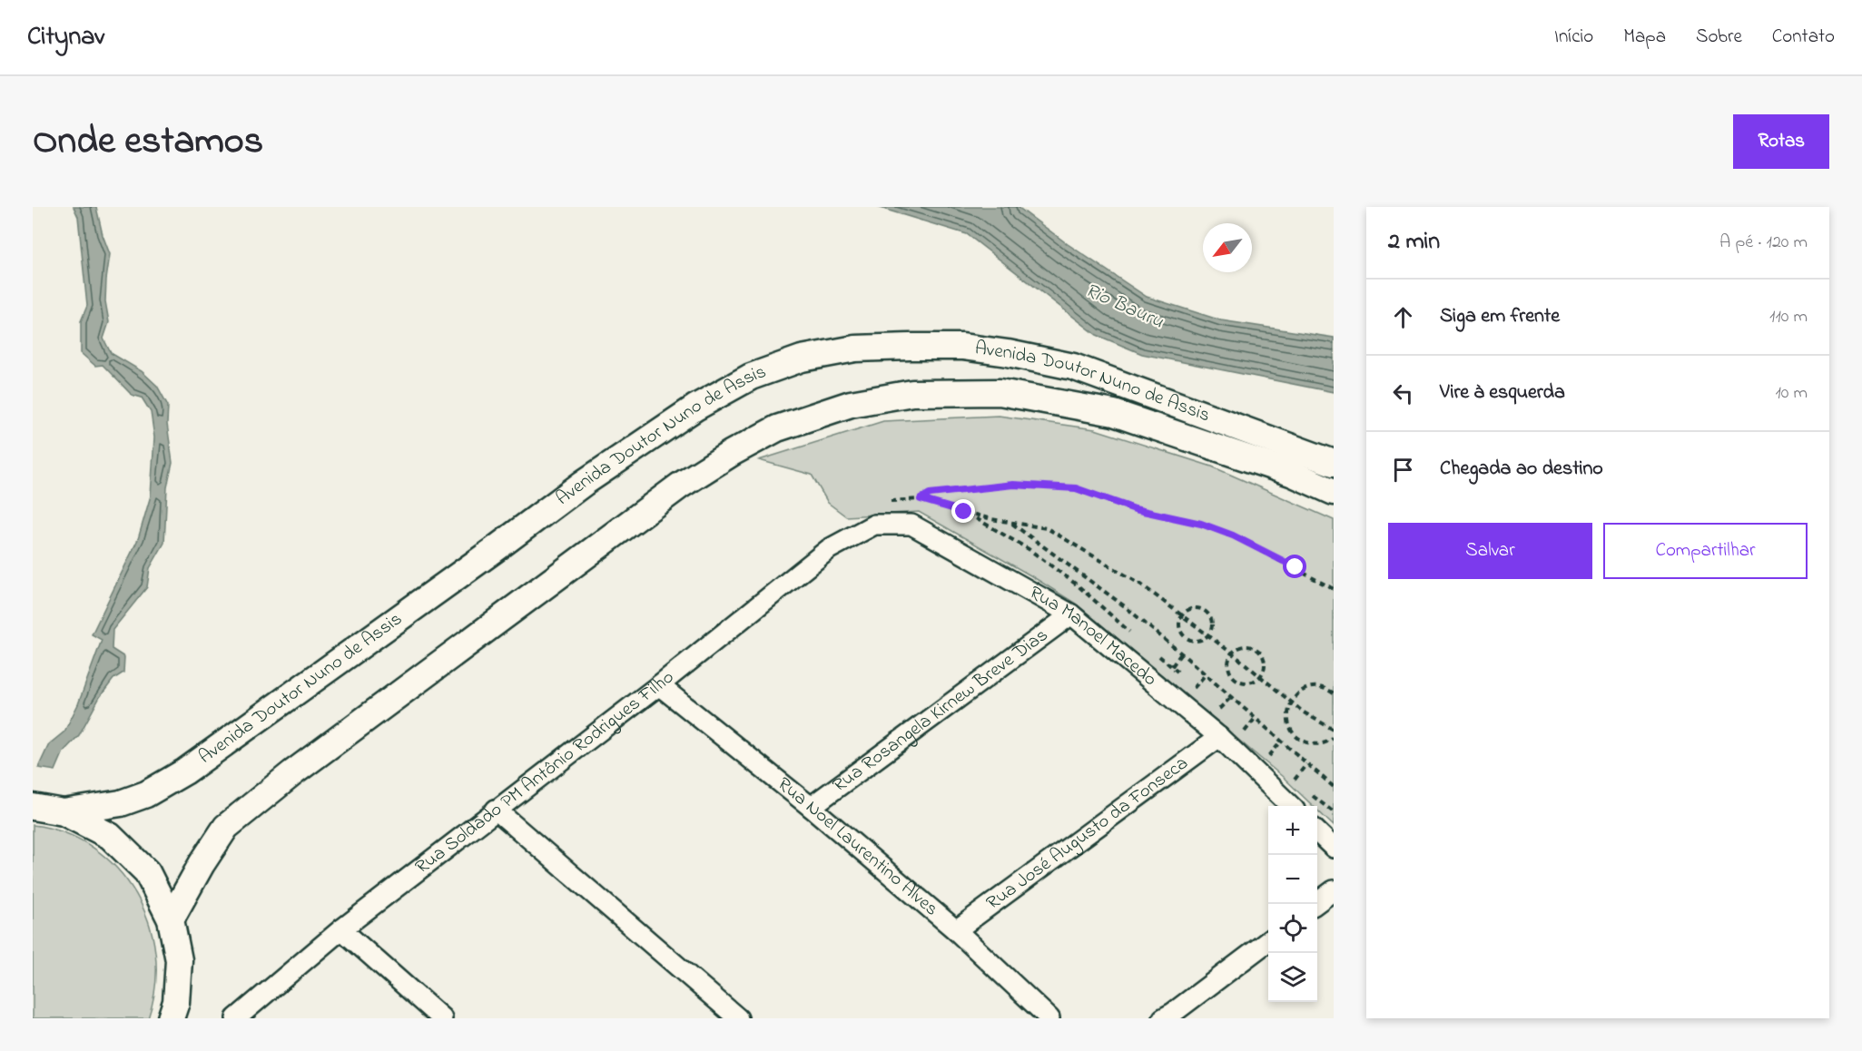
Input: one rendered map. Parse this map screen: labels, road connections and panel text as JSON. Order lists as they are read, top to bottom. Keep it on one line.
{"streets":{"main road":["Avenida Doutor Nuno de Assis"],"street":["Rua Manoel Macedo","Rua Rosangela Kirnew Breve Dias","Rua Soldado PM Antônio Rodrigues Filho","Rua José Augusto da Fonseca","Rua Noel Laurentino Alves"]},"crossings":[["Rua Manoel Macedo","Rua Rosangela Kirnew Breve Dias"],["Rua Manoel Macedo","Rua Soldado PM Antônio Rodrigues Filho"],["Rua Manoel Macedo","Rua José Augusto da Fonseca"],["Rua Rosangela Kirnew Breve Dias","Rua Noel Laurentino Alves"],["Rua Soldado PM Antônio Rodrigues Filho","Rua Noel Laurentino Alves"],["Rua José Augusto da Fonseca","Rua Noel Laurentino Alves"]],"water":["Rio Bauru"],"north":"bottom left","page":{"header":"Citynav","nav":["Início","Mapa","Sobre","Contato"],"title":"Onde estamos","buttons":["Rotas",["Salvar","Compartilhar"]],"heading":["2 min","A pé · 120 m"],"list":[["Siga em frente","110 m"],["Vire à esquerda","10 m"],"Chegada ao destino"],"map_buttons":["+","−"]}}
